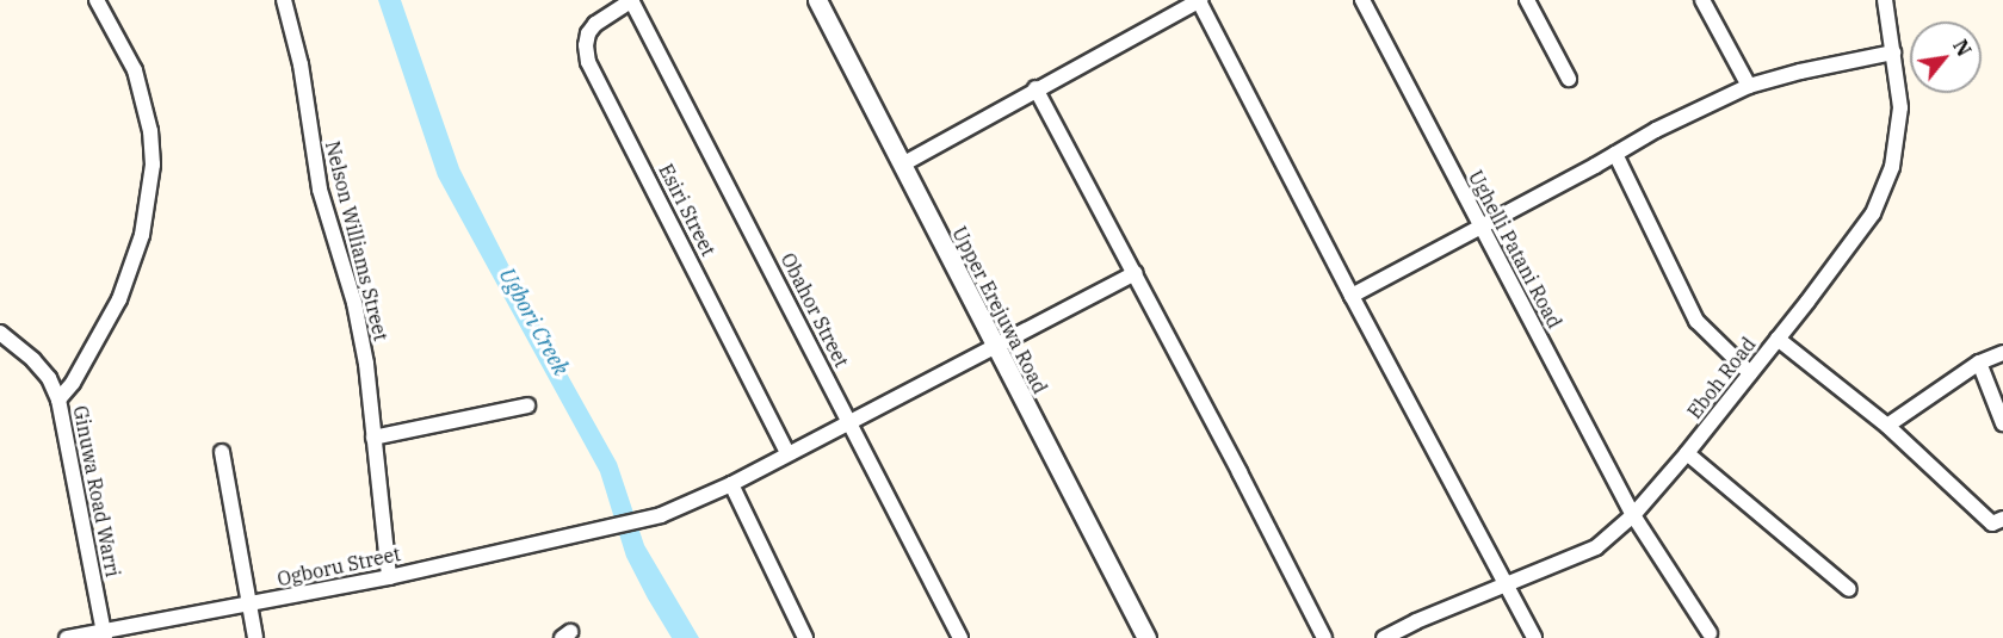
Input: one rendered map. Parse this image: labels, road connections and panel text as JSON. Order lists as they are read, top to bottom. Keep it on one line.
{"streets":{"street":["Esiri Street","Nelson Williams Street","Ughelli Patani Road","Obahor Street","Upper Erejuwa Road","Eboh Road","Ginuwa Road Warri","Ogboru Street"]},"crossings":[["Esiri Street","Obahor Street"],["Esiri Street","Ogboru Street"],["Nelson Williams Street","Ogboru Street"],["Ughelli Patani Road","Eboh Road"],["Obahor Street","Ogboru Street"],["Upper Erejuwa Road","Ogboru Street"],["Ginuwa Road Warri","Ogboru Street"]],"water":["Ugbori Creek"],"north":"top right"}
